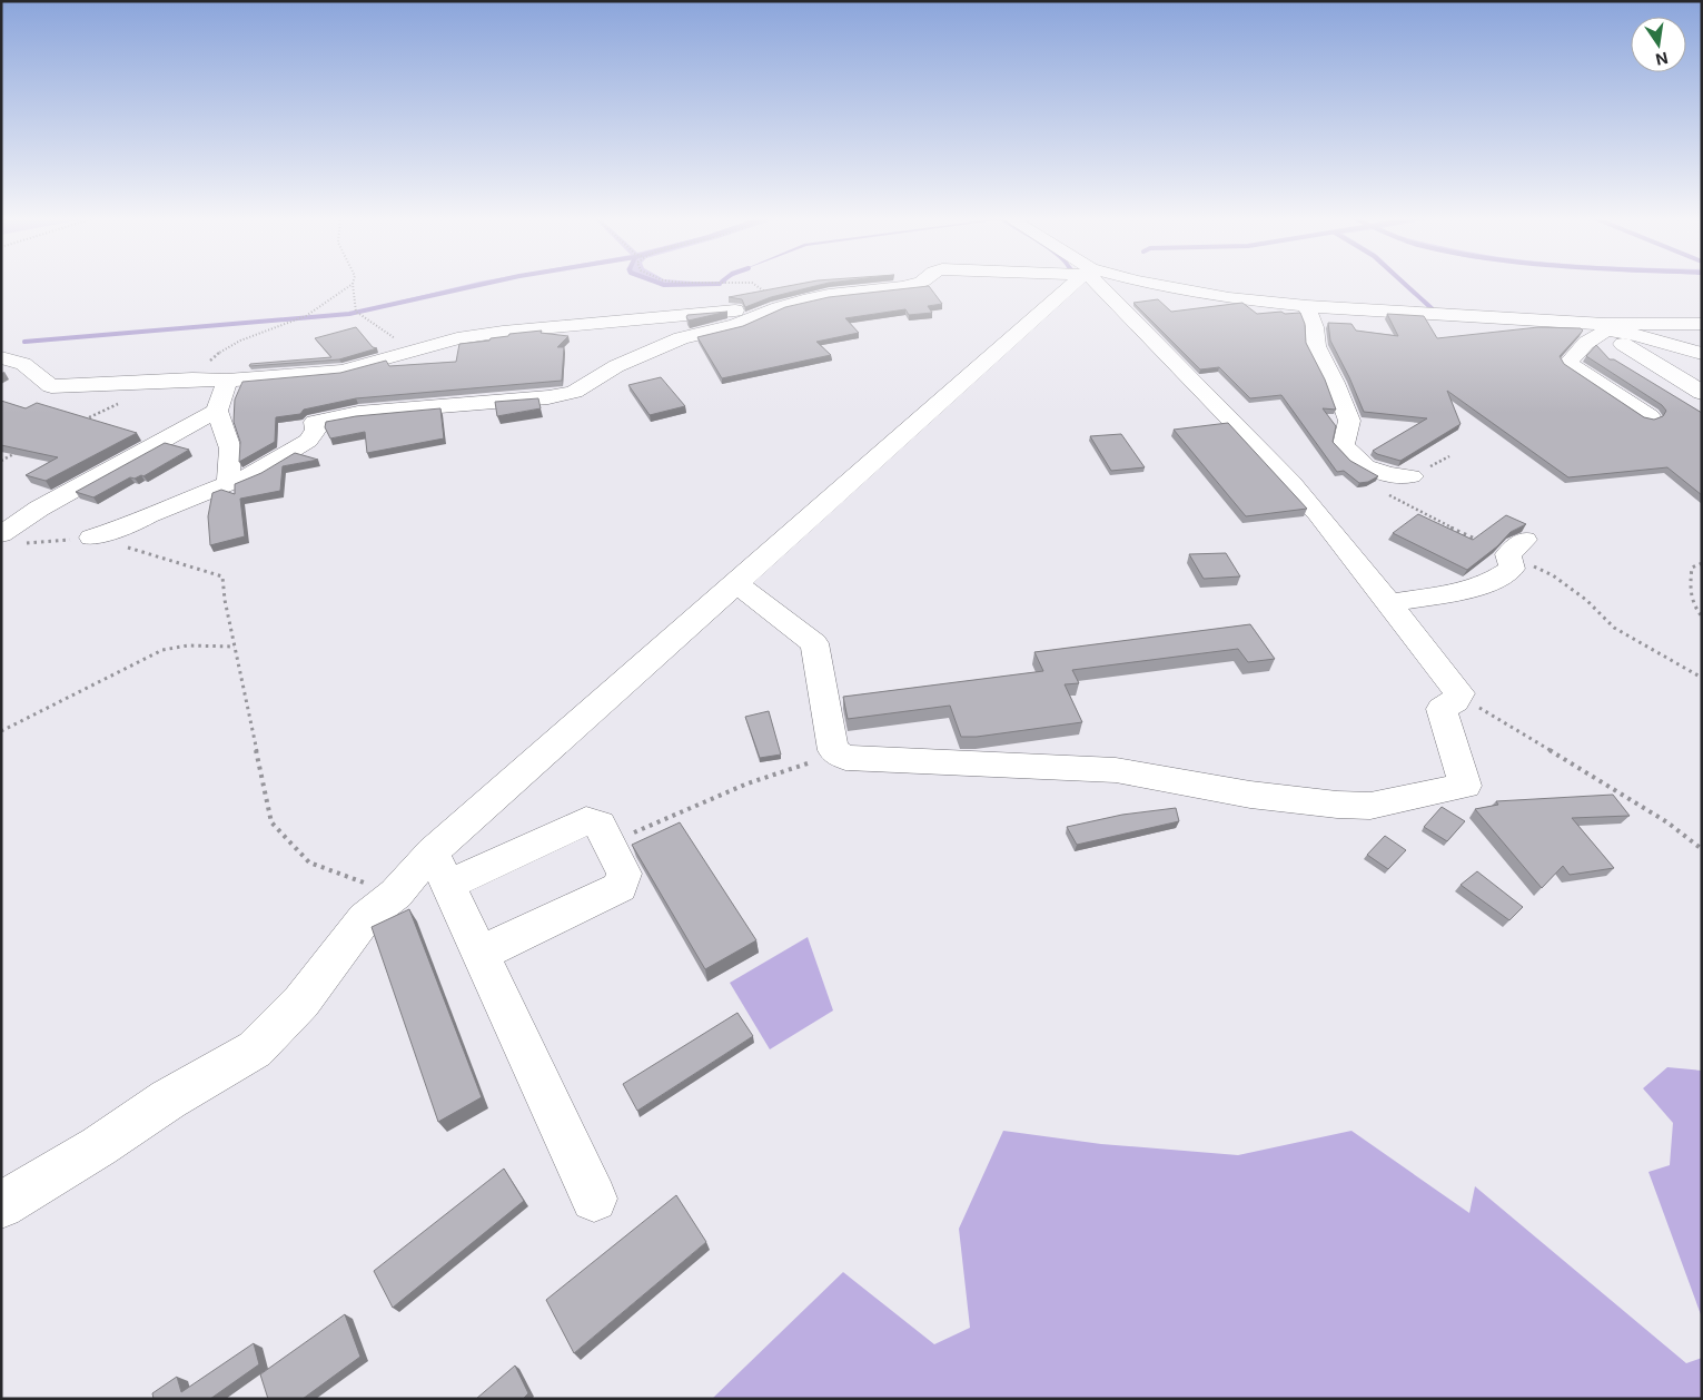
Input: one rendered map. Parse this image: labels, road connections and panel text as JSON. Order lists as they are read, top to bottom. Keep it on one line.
{"north":"bottom"}
